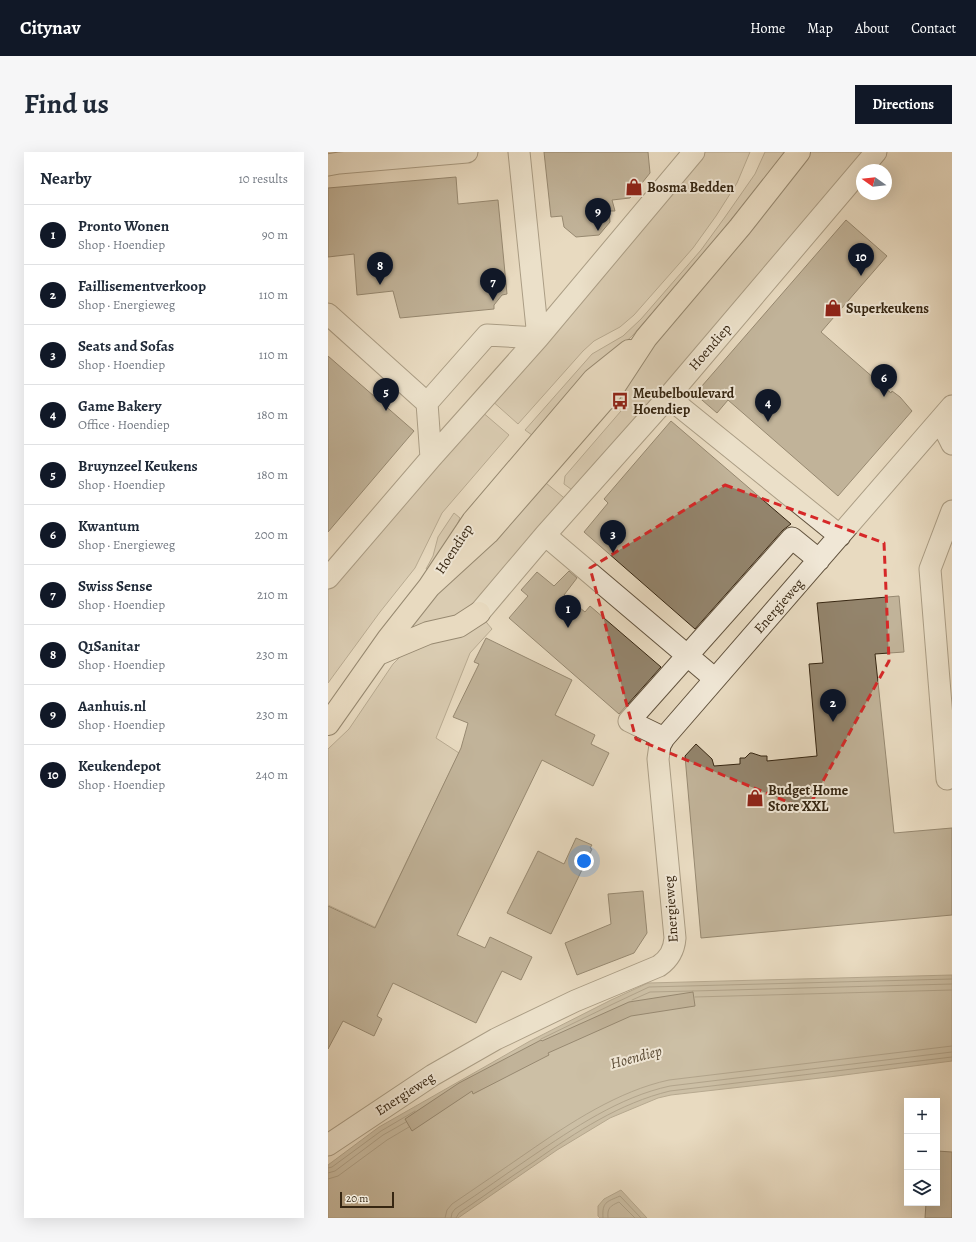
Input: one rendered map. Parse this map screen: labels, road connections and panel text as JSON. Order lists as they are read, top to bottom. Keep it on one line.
{"streets":{"main road":["Hoendiep"],"street":["Energieweg"]},"water":["Hoendiep"],"places":{"shop":["Bosma Bedden","Superkeukens","Budget Home Store XXL"],"bus stop":["Meubelboulevard Hoendiep"]},"scale_bar":"20 m","north":"left","page":{"header":"Citynav","nav":["Home","Map","About","Contact"],"title":"Find us","buttons":"Directions","heading":["Nearby","10 results"],"pins":["9","10","8","7","6","5","4","3","1","2"],"list":[{"mark":"1","name":"Pronto Wonen","note":"Shop · Hoendiep","value":"90 m"},{"mark":"2","name":"Faillisementverkoop","note":"Shop · Energieweg","value":"110 m"},{"mark":"3","name":"Seats and Sofas","note":"Shop · Hoendiep","value":"110 m"},{"mark":"4","name":"Game Bakery","note":"Office · Hoendiep","value":"180 m"},{"mark":"5","name":"Bruynzeel Keukens","note":"Shop · Hoendiep","value":"180 m"},{"mark":"6","name":"Kwantum","note":"Shop · Energieweg","value":"200 m"},{"mark":"7","name":"Swiss Sense","note":"Shop · Hoendiep","value":"210 m"},{"mark":"8","name":"Q1Sanitar","note":"Shop · Hoendiep","value":"230 m"},{"mark":"9","name":"Aanhuis.nl","note":"Shop · Hoendiep","value":"230 m"},{"mark":"10","name":"Keukendepot","note":"Shop · Hoendiep","value":"240 m"}],"map_buttons":["+","−"],"scale":"20 m"}}
